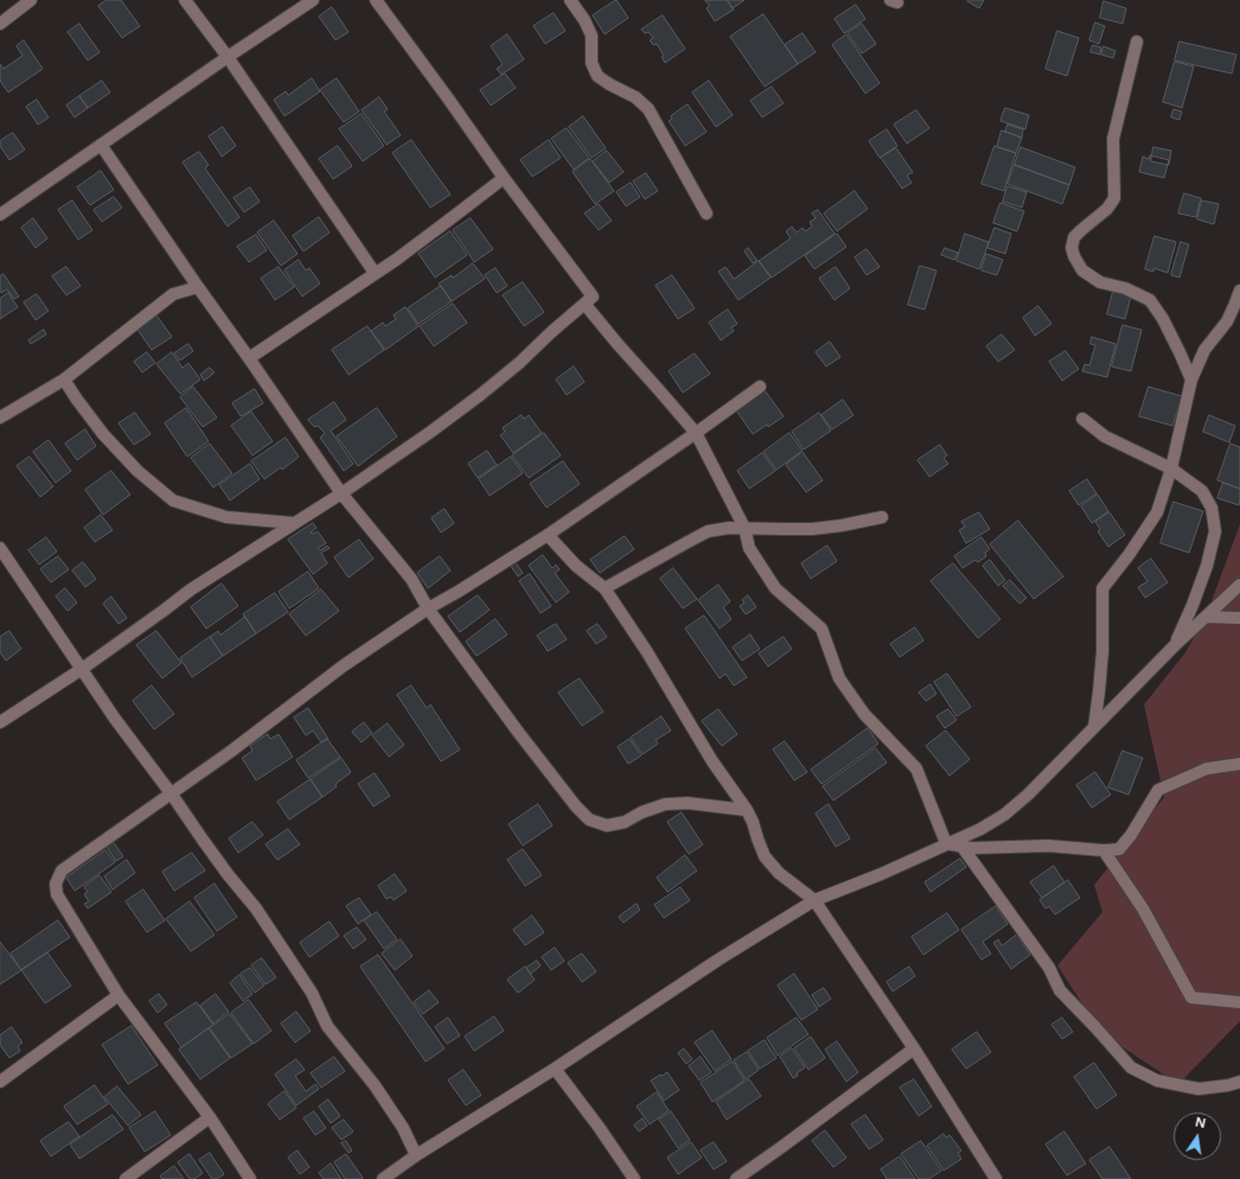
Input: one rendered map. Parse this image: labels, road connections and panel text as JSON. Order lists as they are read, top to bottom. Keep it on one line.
{"north":"top"}
